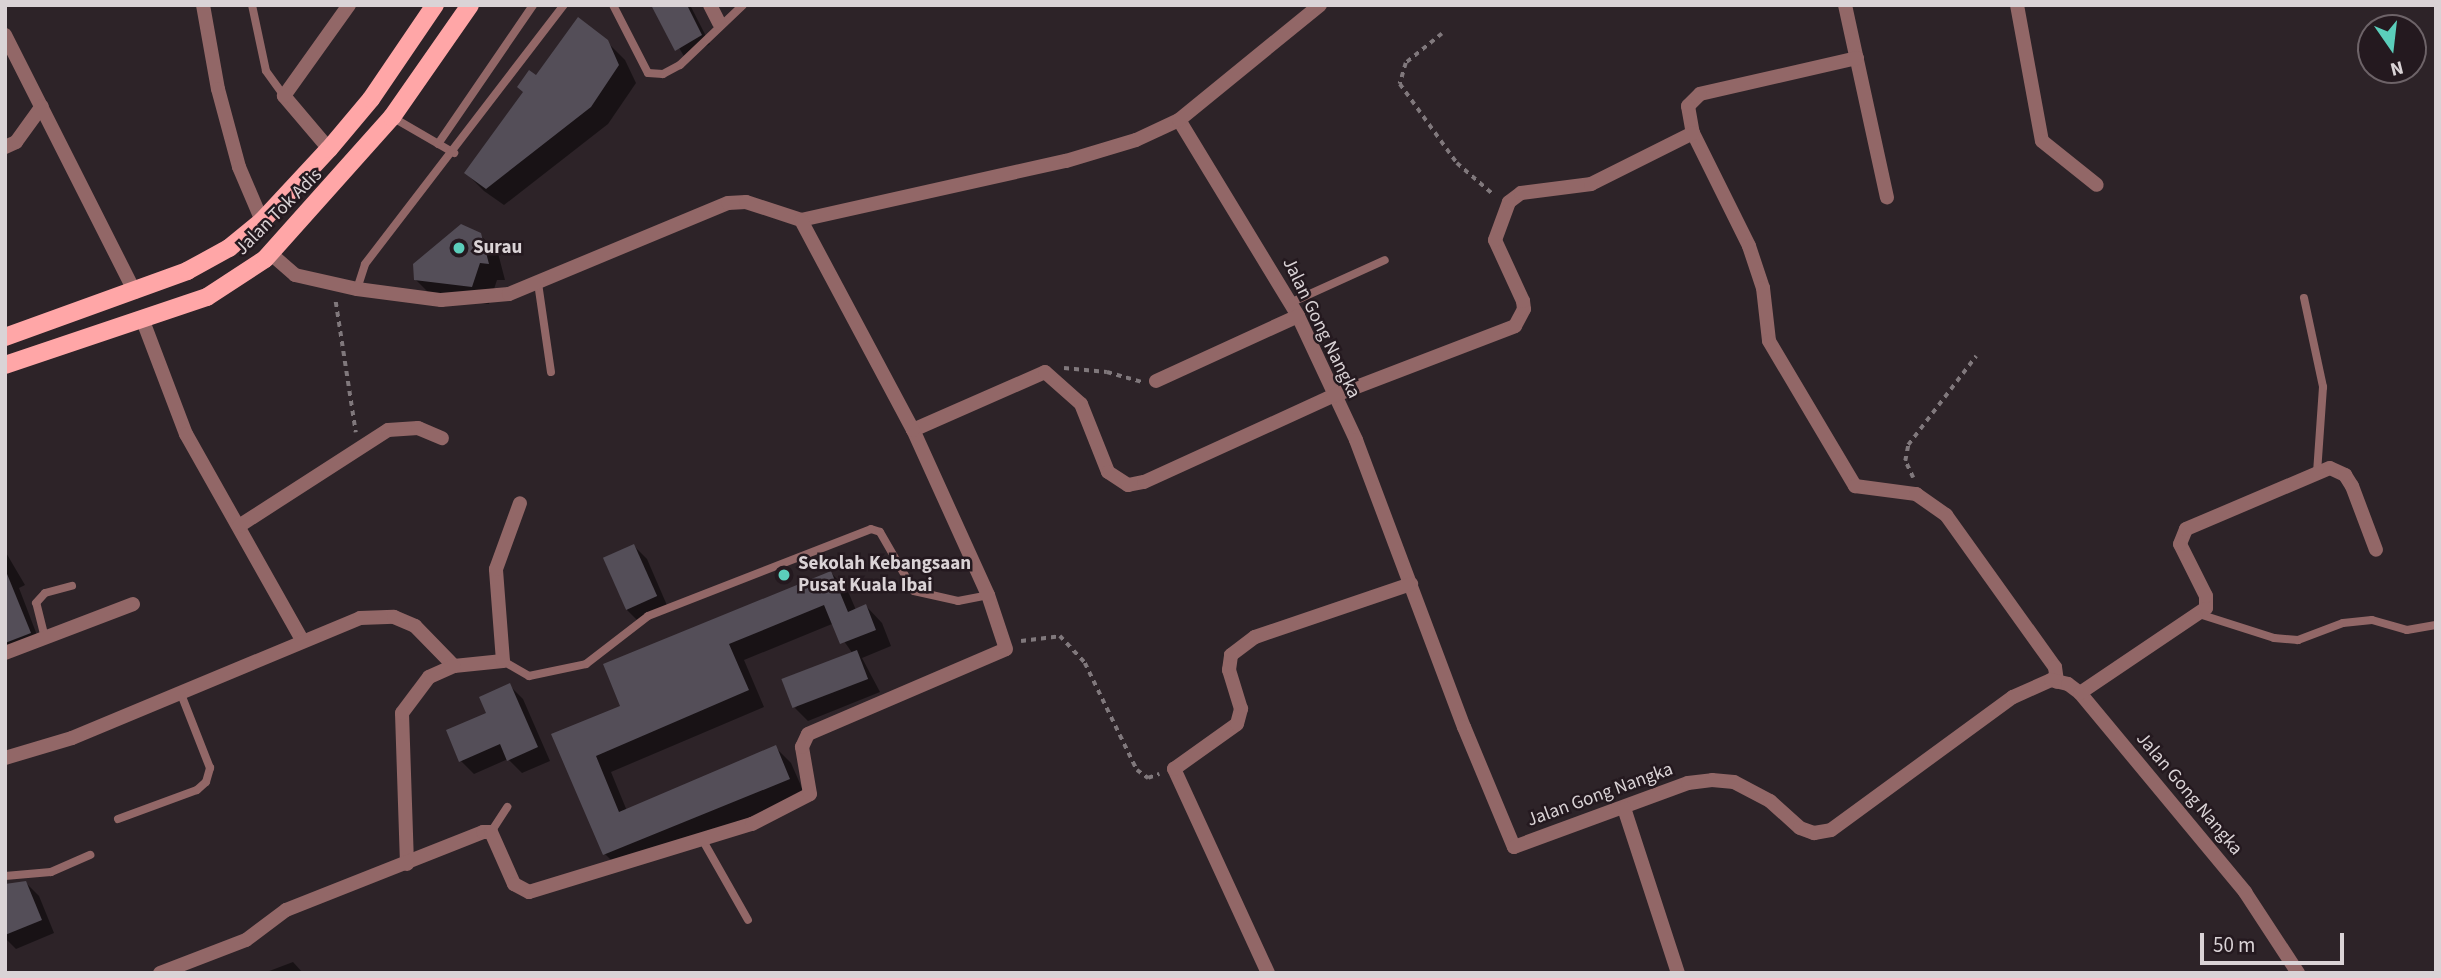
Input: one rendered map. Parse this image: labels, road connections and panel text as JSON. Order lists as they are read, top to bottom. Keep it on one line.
{"streets":{"main road":["Jalan Tok Adis"],"street":["Jalan Gong Nangka"]},"places":["Surau","Sekolah Kebangsaan Pusat Kuala Ibai"],"scale_bar":"50 m","north":"bottom"}
